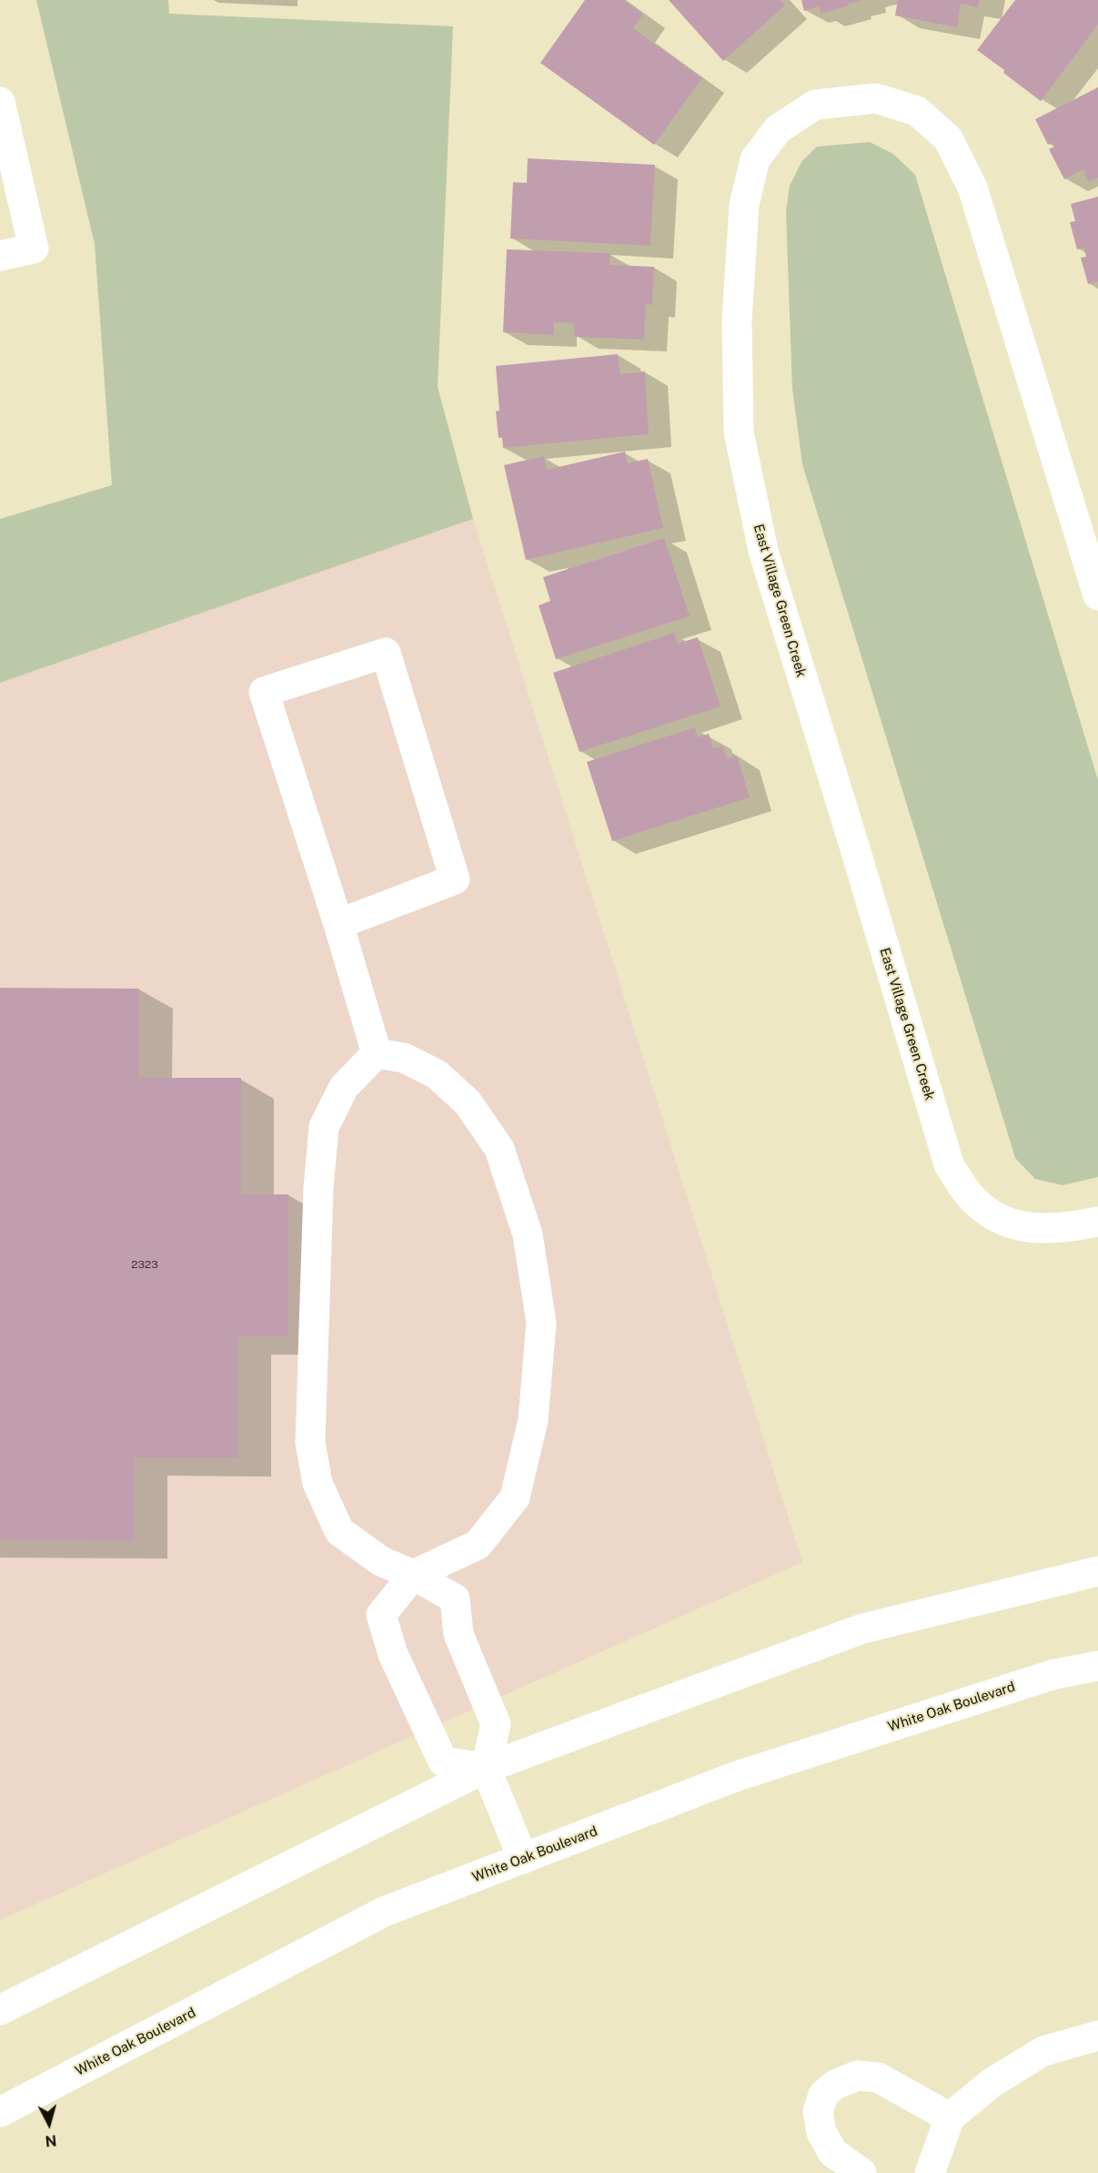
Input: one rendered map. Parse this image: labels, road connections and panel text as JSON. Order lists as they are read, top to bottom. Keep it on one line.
{"streets":{"street":["East Village Green Creek","White Oak Boulevard"]},"house_numbers":["2323"],"north":"bottom"}
